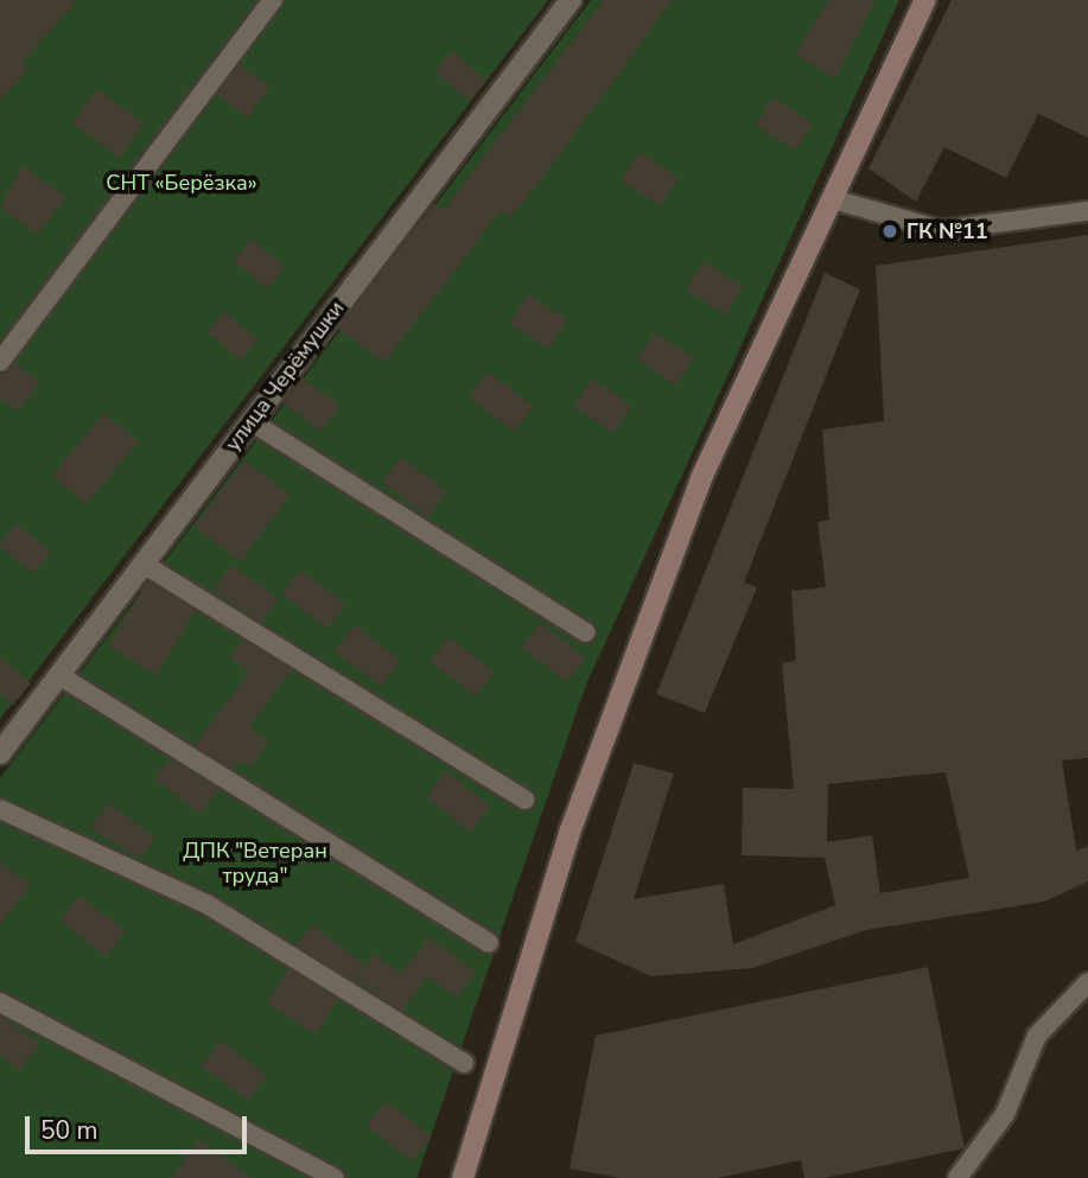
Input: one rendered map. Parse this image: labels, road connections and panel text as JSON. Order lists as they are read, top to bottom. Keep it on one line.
{"streets":{"street":["улица Черёмушки"]},"parks":["СНТ «Берёзка»","ДПК \"Ветеран труда\""],"places":["ГК №11"],"scale_bar":"50 m"}
